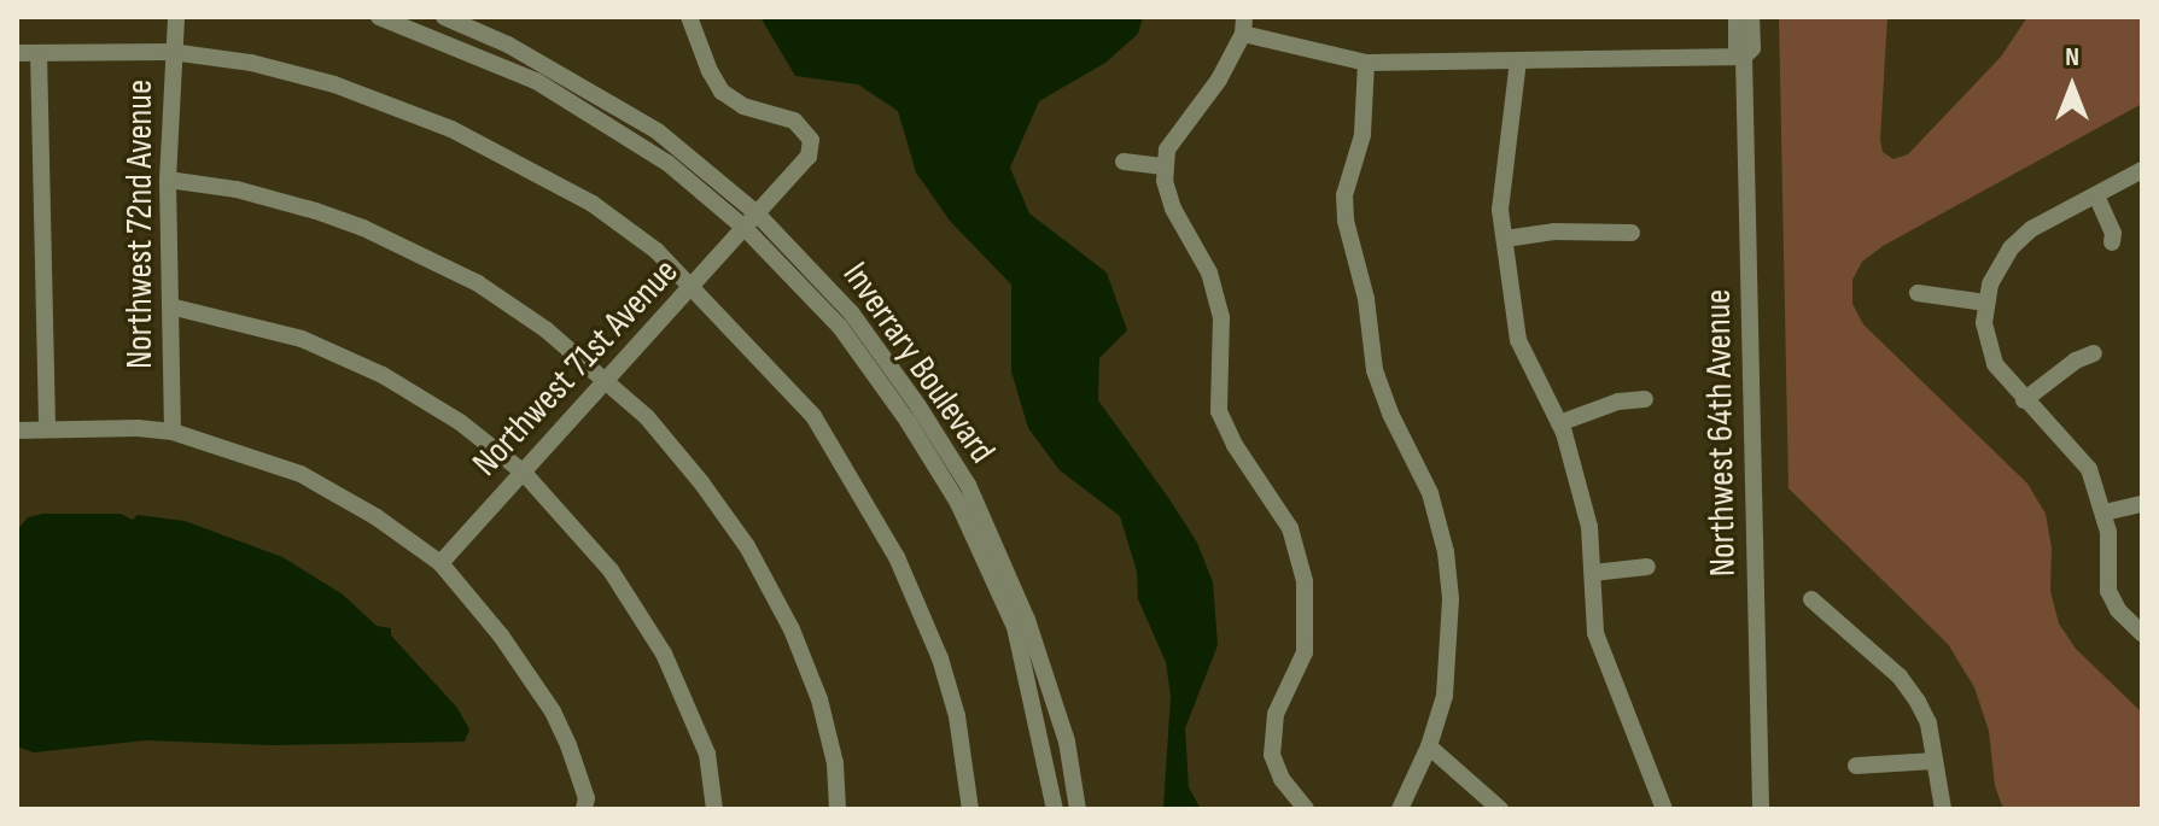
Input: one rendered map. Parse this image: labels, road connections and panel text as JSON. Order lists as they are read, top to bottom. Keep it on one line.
{"streets":{"street":["Northwest 72nd Avenue","Inverrary Boulevard","Northwest 71st Avenue","Northwest 64th Avenue"]},"crossings":[["Inverrary Boulevard","Northwest 71st Avenue"]],"north":"top"}
